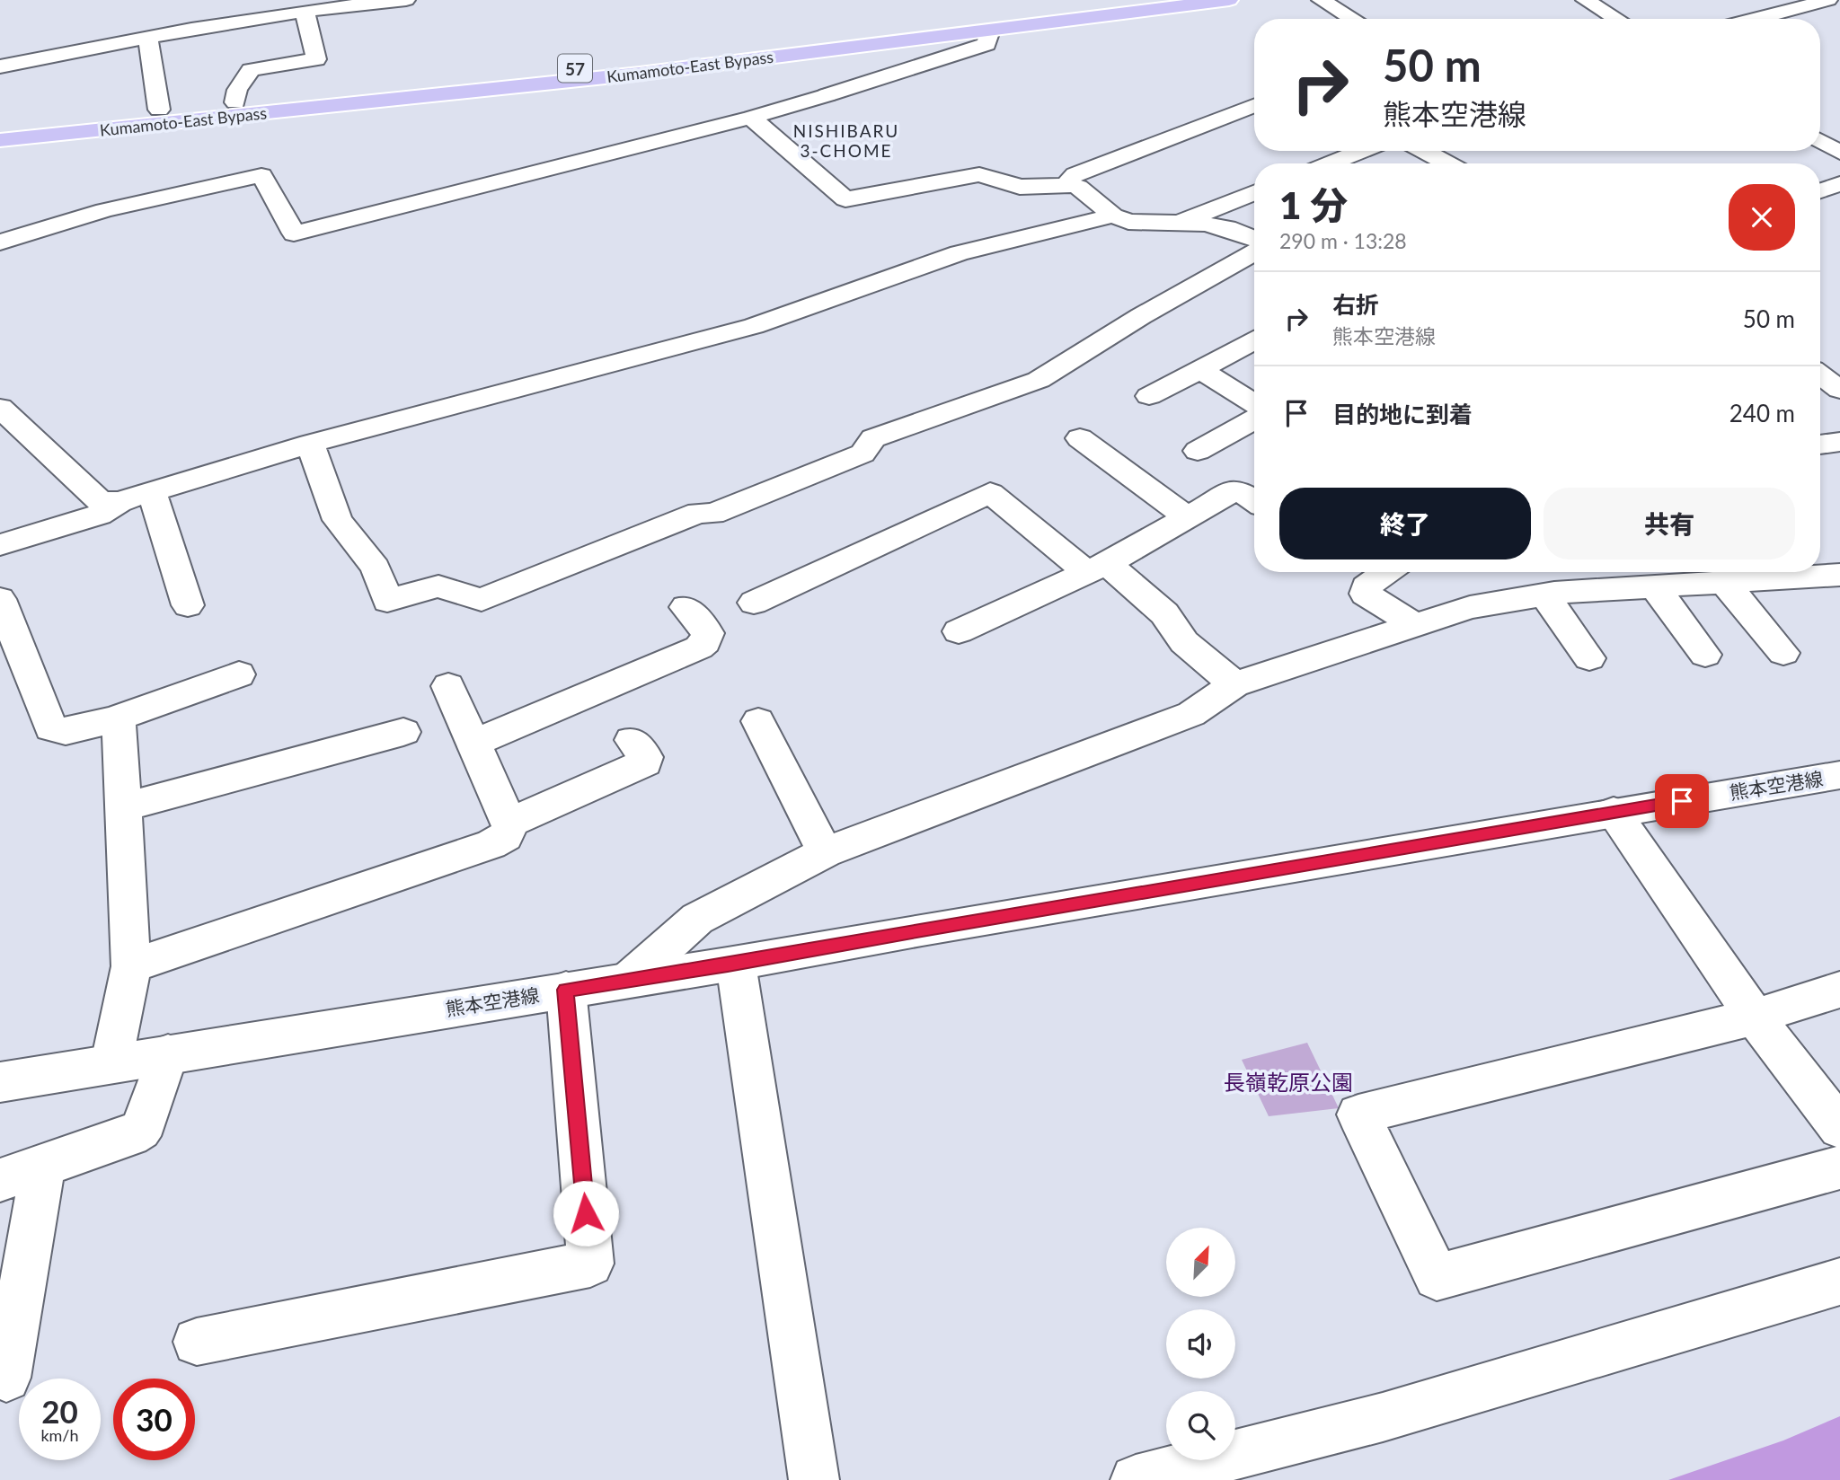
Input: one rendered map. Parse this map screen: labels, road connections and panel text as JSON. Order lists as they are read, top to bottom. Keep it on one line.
{"streets":{"highway":["Kumamoto-East Bypass","57"],"street":["熊本空港線"]},"districts":["NISHIBARU 3-CHOME"],"parks":["長嶺乾原公園"],"north":"top right","page":{"turn":["50 m","熊本空港線"],"heading":["1 分","290 m · 13:28"],"list":[{"name":"右折","note":"熊本空港線","value":"50 m"},{"name":"目的地に到着","value":"240 m"}],"buttons":["終了","共有"],"speed":"20 km/h","limit":"30"}}
